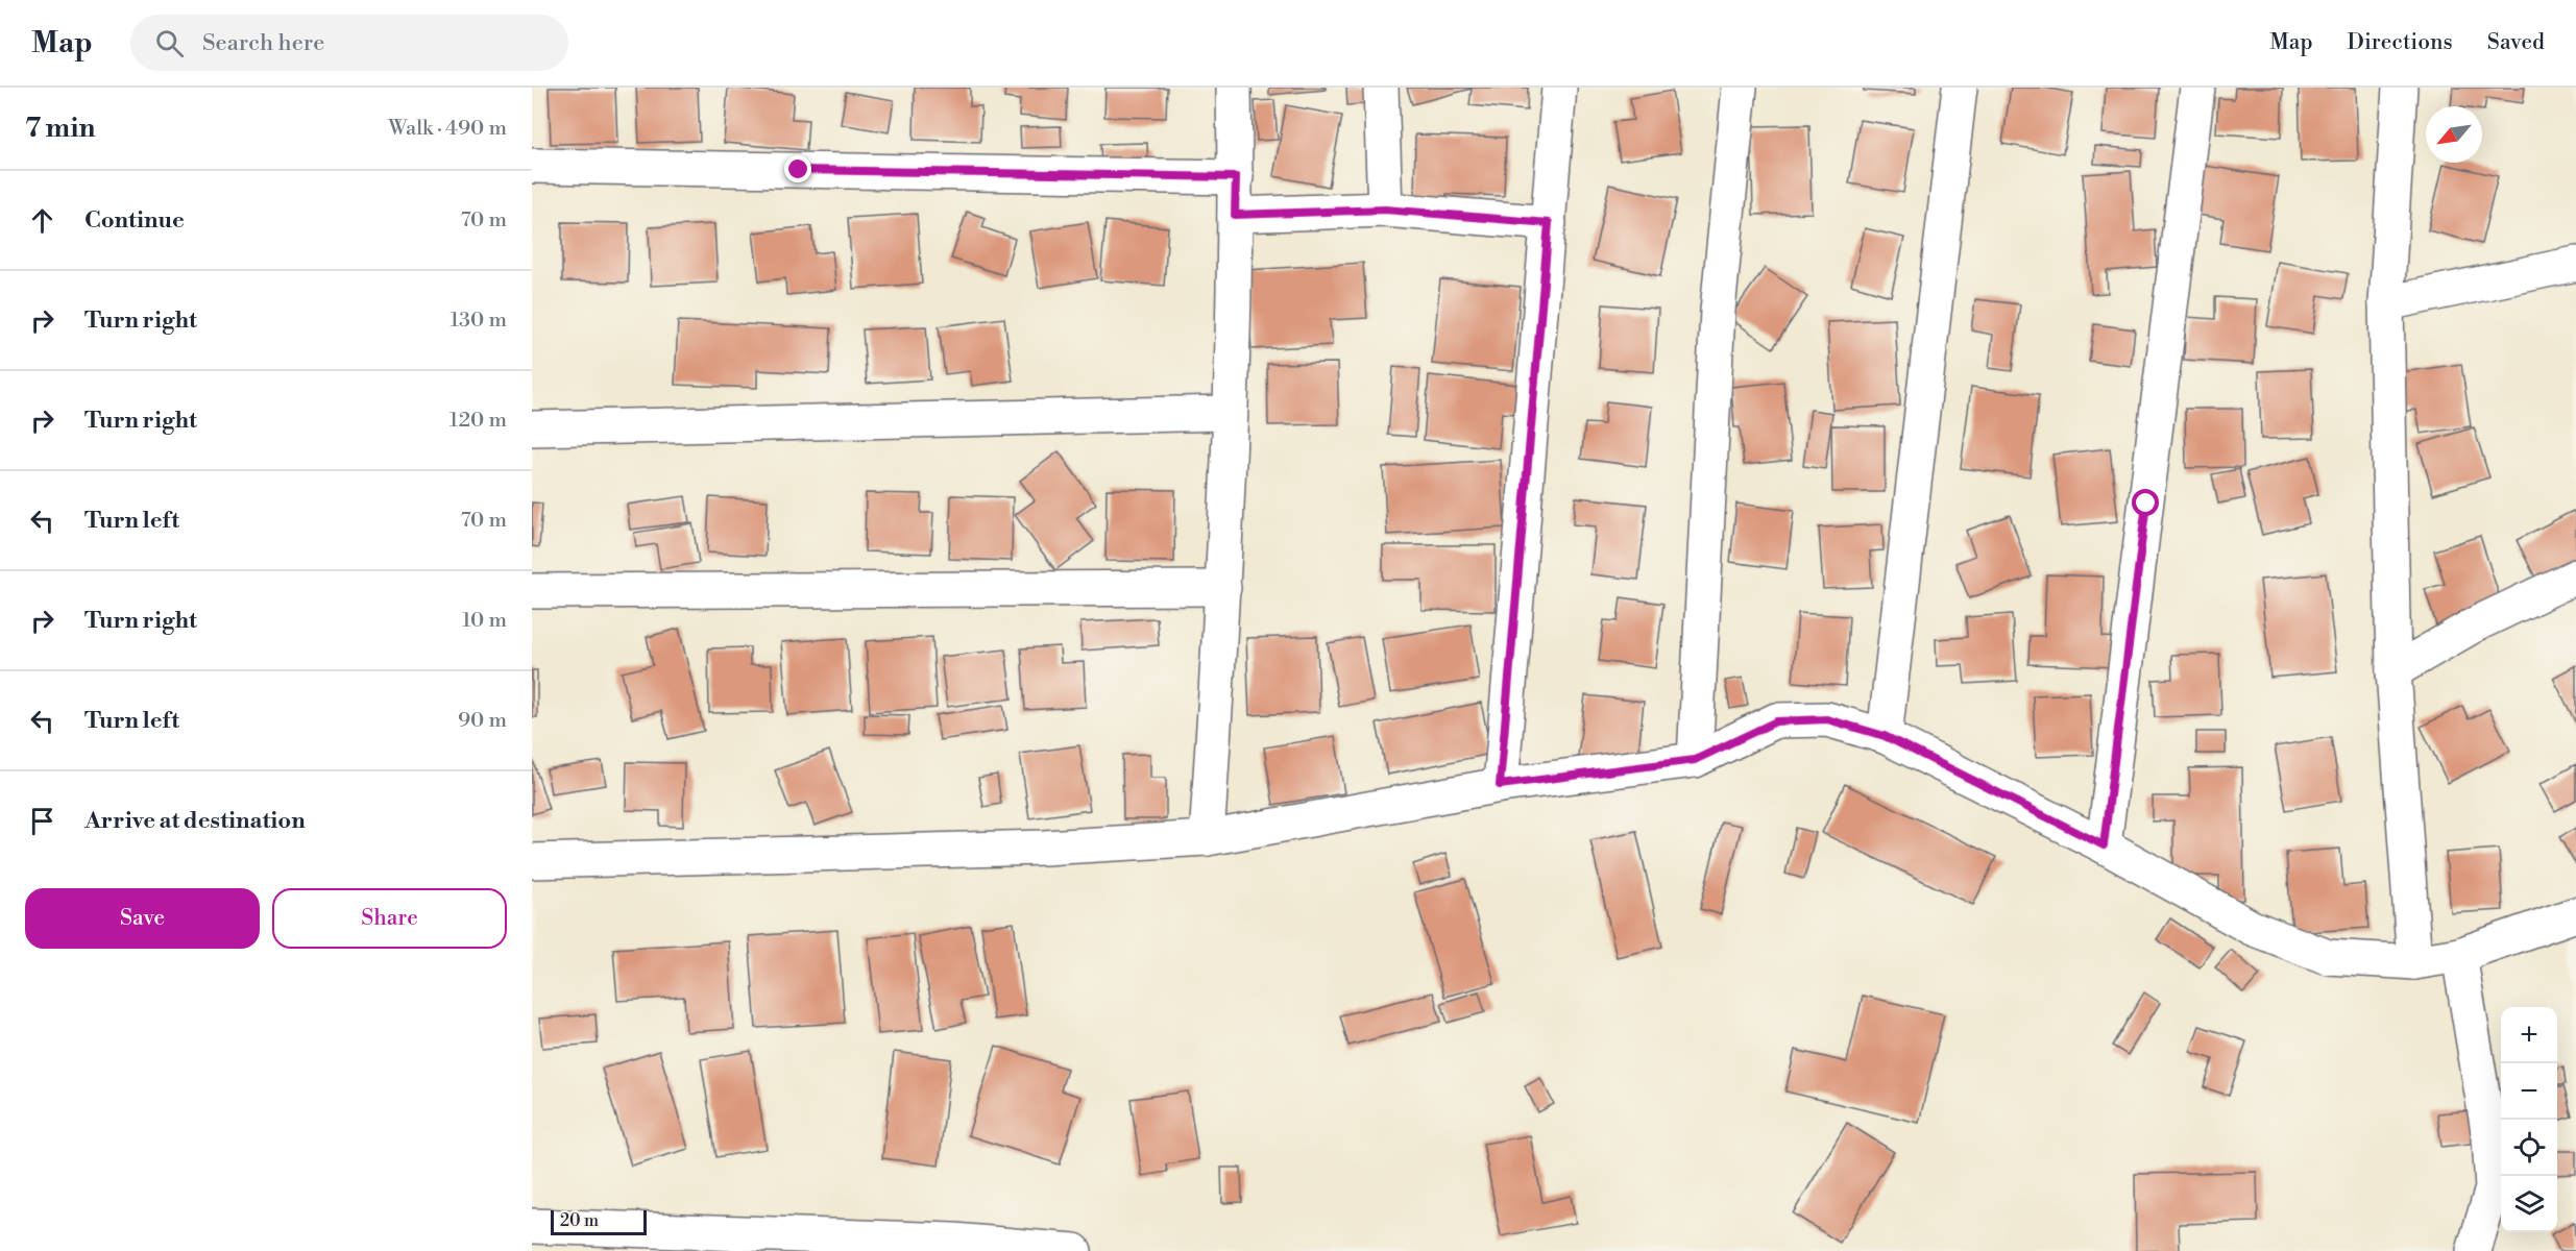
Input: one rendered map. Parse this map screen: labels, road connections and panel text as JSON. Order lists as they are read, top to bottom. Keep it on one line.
{"scale_bar":"20 m","north":"bottom left","page":{"header":"Map","search":"Search here","nav":["Map","Directions","Saved"],"heading":["7 min","Walk · 490 m"],"list":[["Continue","70 m"],["Turn right","130 m"],["Turn right","120 m"],["Turn left","70 m"],["Turn right","10 m"],["Turn left","90 m"],"Arrive at destination"],"buttons":["Save","Share"],"map_buttons":["+","−"],"scale":"20 m"}}
